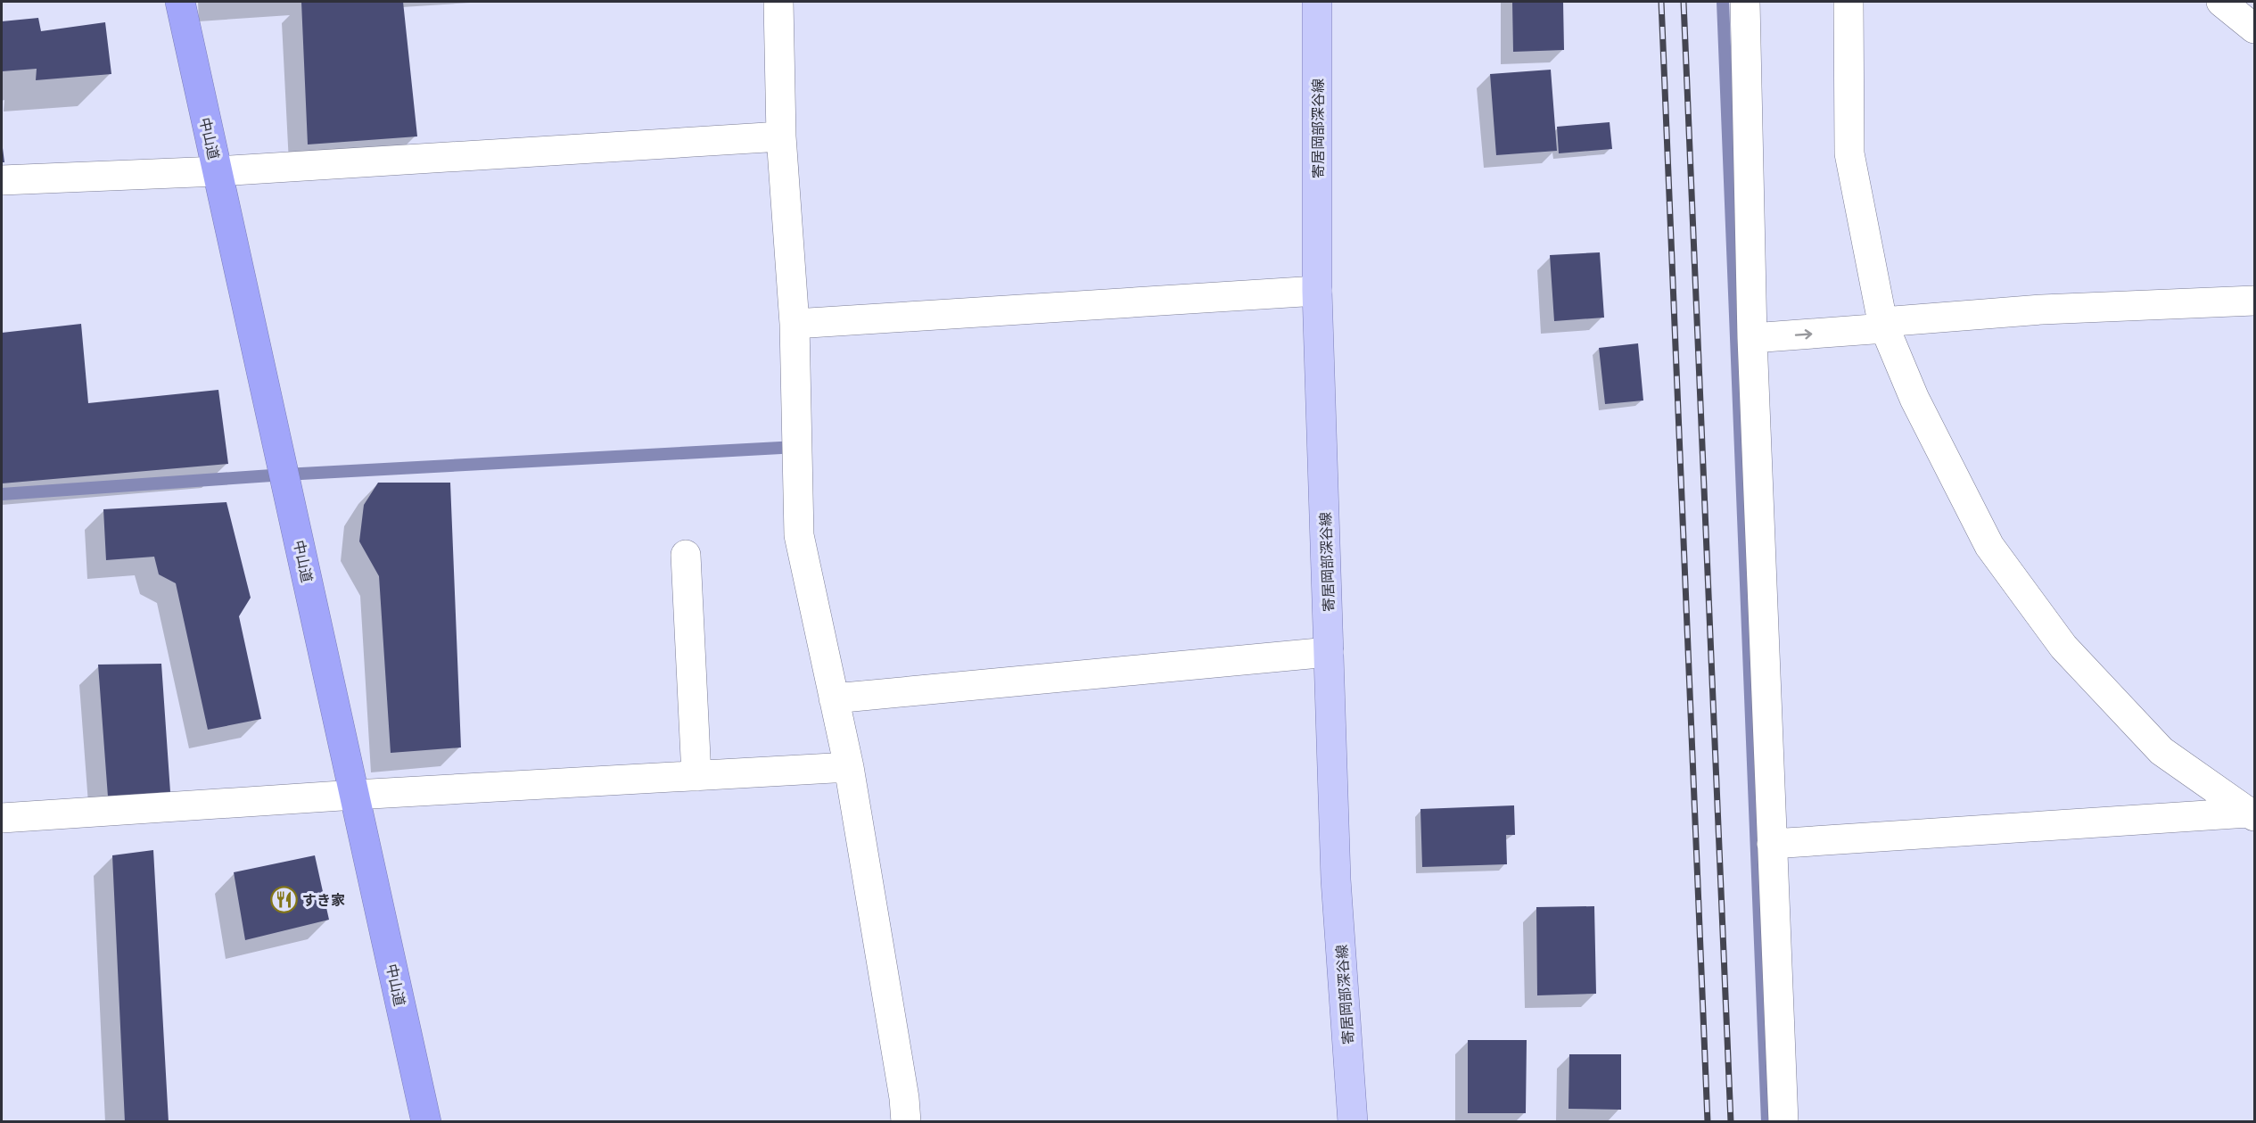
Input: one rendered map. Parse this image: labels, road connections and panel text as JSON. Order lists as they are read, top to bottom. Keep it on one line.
{"streets":{"highway":["中山道"],"main road":["寄居岡部深谷線"]},"places":{"restaurant":["すき家"]}}
